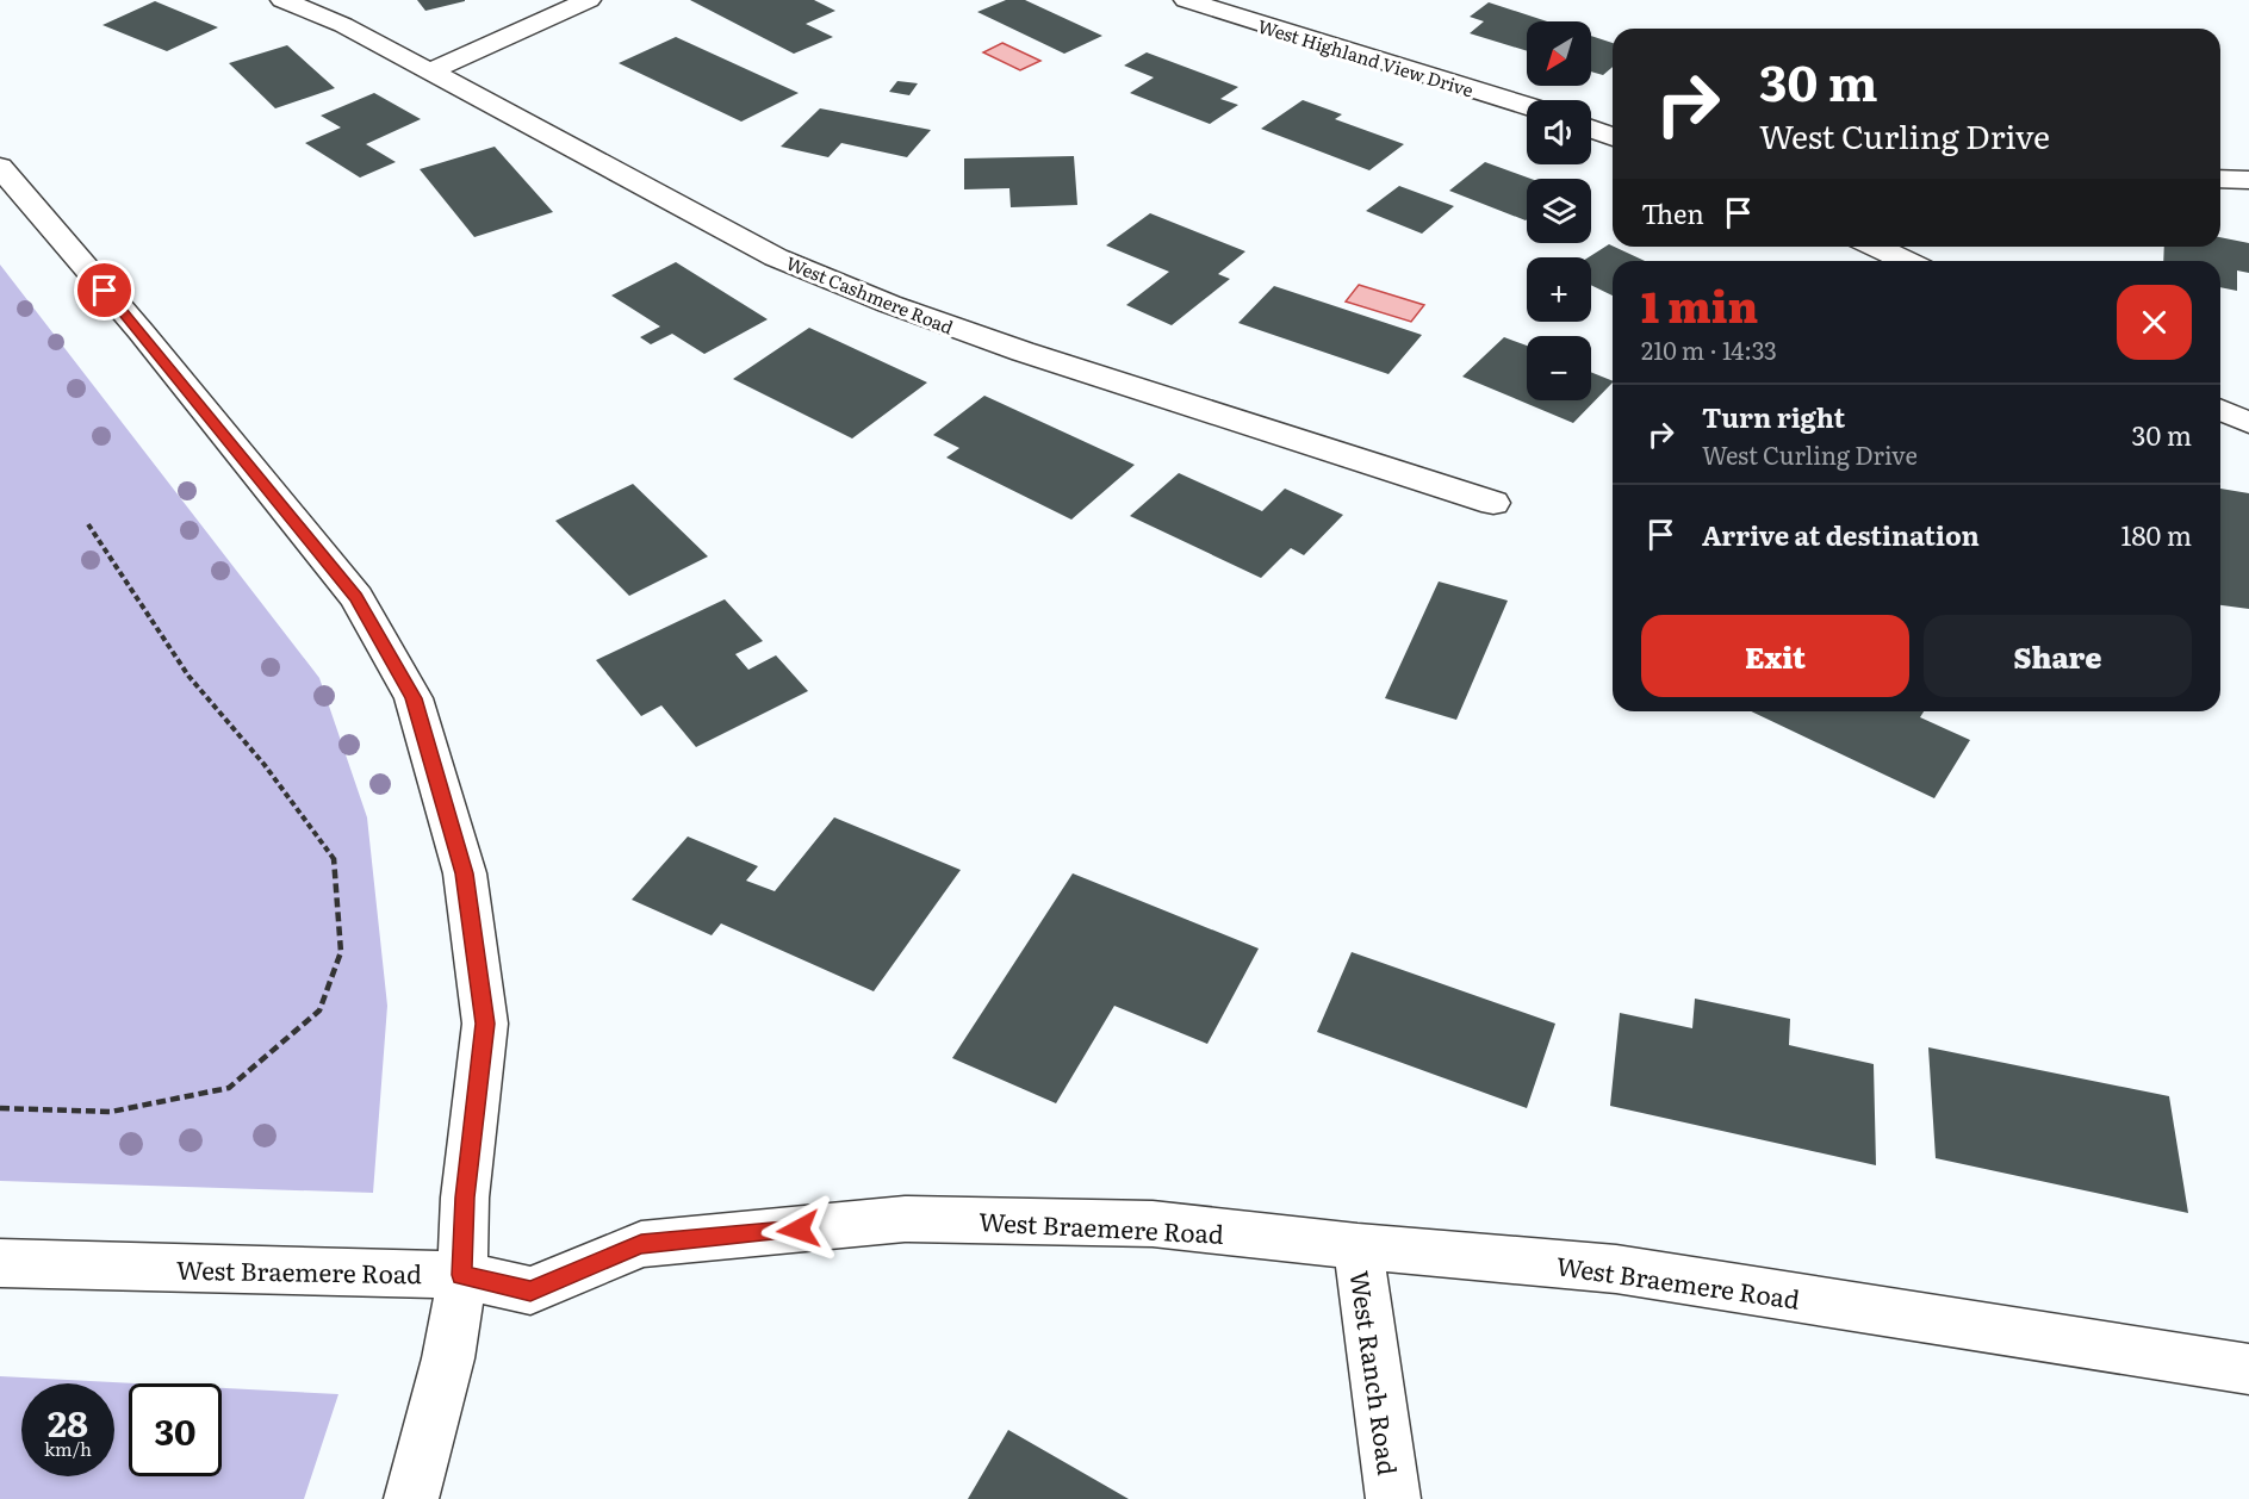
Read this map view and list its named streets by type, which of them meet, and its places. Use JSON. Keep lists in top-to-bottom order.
{
  "streets": {
    "street": [
      "West Highland View Drive",
      "West Cashmere Road",
      "West Braemere Road",
      "West Ranch Road"
    ]
  },
  "crossings": [
    ["West Braemere Road", "West Ranch Road"]
  ],
  "north": "bottom left",
  "page": {
    "map_buttons": ["+", "−"],
    "turn": ["30 m", "West Curling Drive"],
    "then": "Then",
    "heading": ["1 min", "210 m · 14:33"],
    "list": [
      {
        "name": "Turn right",
        "note": "West Curling Drive",
        "value": "30 m"
      },
      {
        "name": "Arrive at destination",
        "value": "180 m"
      }
    ],
    "buttons": ["Exit", "Share"],
    "speed": "28 km/h",
    "limit": "30"
  }
}
